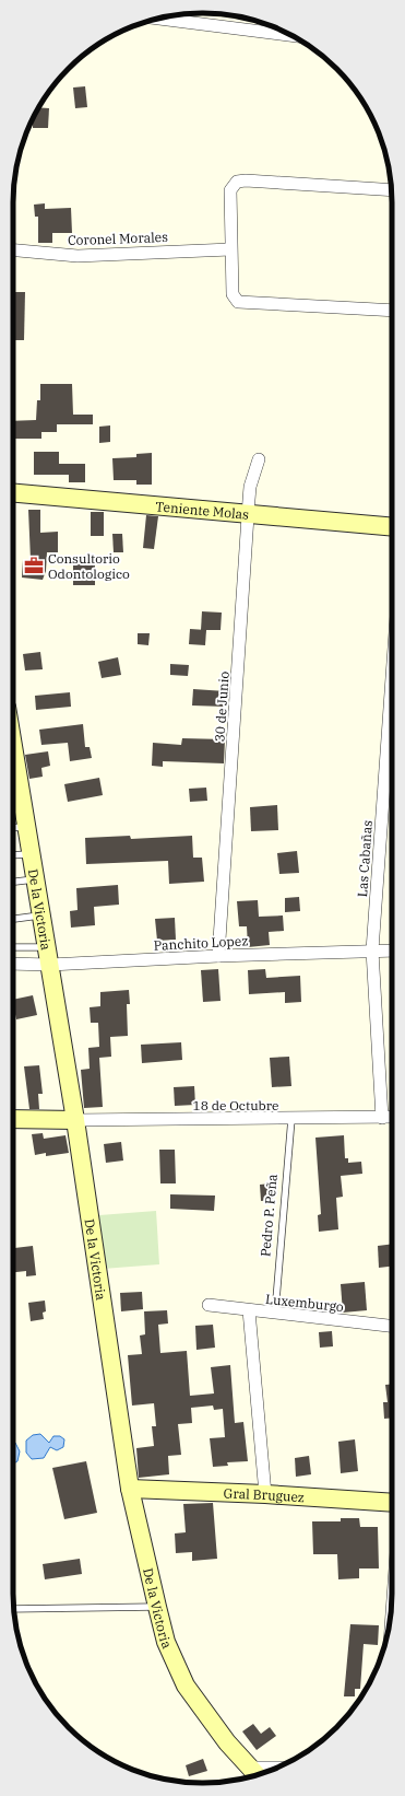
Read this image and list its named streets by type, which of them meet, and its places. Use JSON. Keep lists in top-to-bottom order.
{
  "streets": {
    "main road": ["Teniente Molas", "De la Victoria", "Gral Bruguez"],
    "street": [
      "Coronel Morales",
      "30 de Junio",
      "Las Cabañas",
      "Panchito Lopez",
      "18 de Octubre",
      "Luxemburgo"
    ],
    "lane": ["Pedro P. Peña"]
  },
  "crossings": [
    ["Teniente Molas", "30 de Junio"],
    ["30 de Junio", "Panchito Lopez"],
    ["Las Cabañas", "Panchito Lopez"],
    ["Las Cabañas", "18 de Octubre"],
    ["De la Victoria", "Panchito Lopez"],
    ["De la Victoria", "18 de Octubre"],
    ["De la Victoria", "Gral Bruguez"],
    ["18 de Octubre", "Pedro P. Peña"],
    ["Pedro P. Peña", "Luxemburgo"]
  ],
  "places": {
    "office": ["Consultorio Odontologico"]
  }
}
